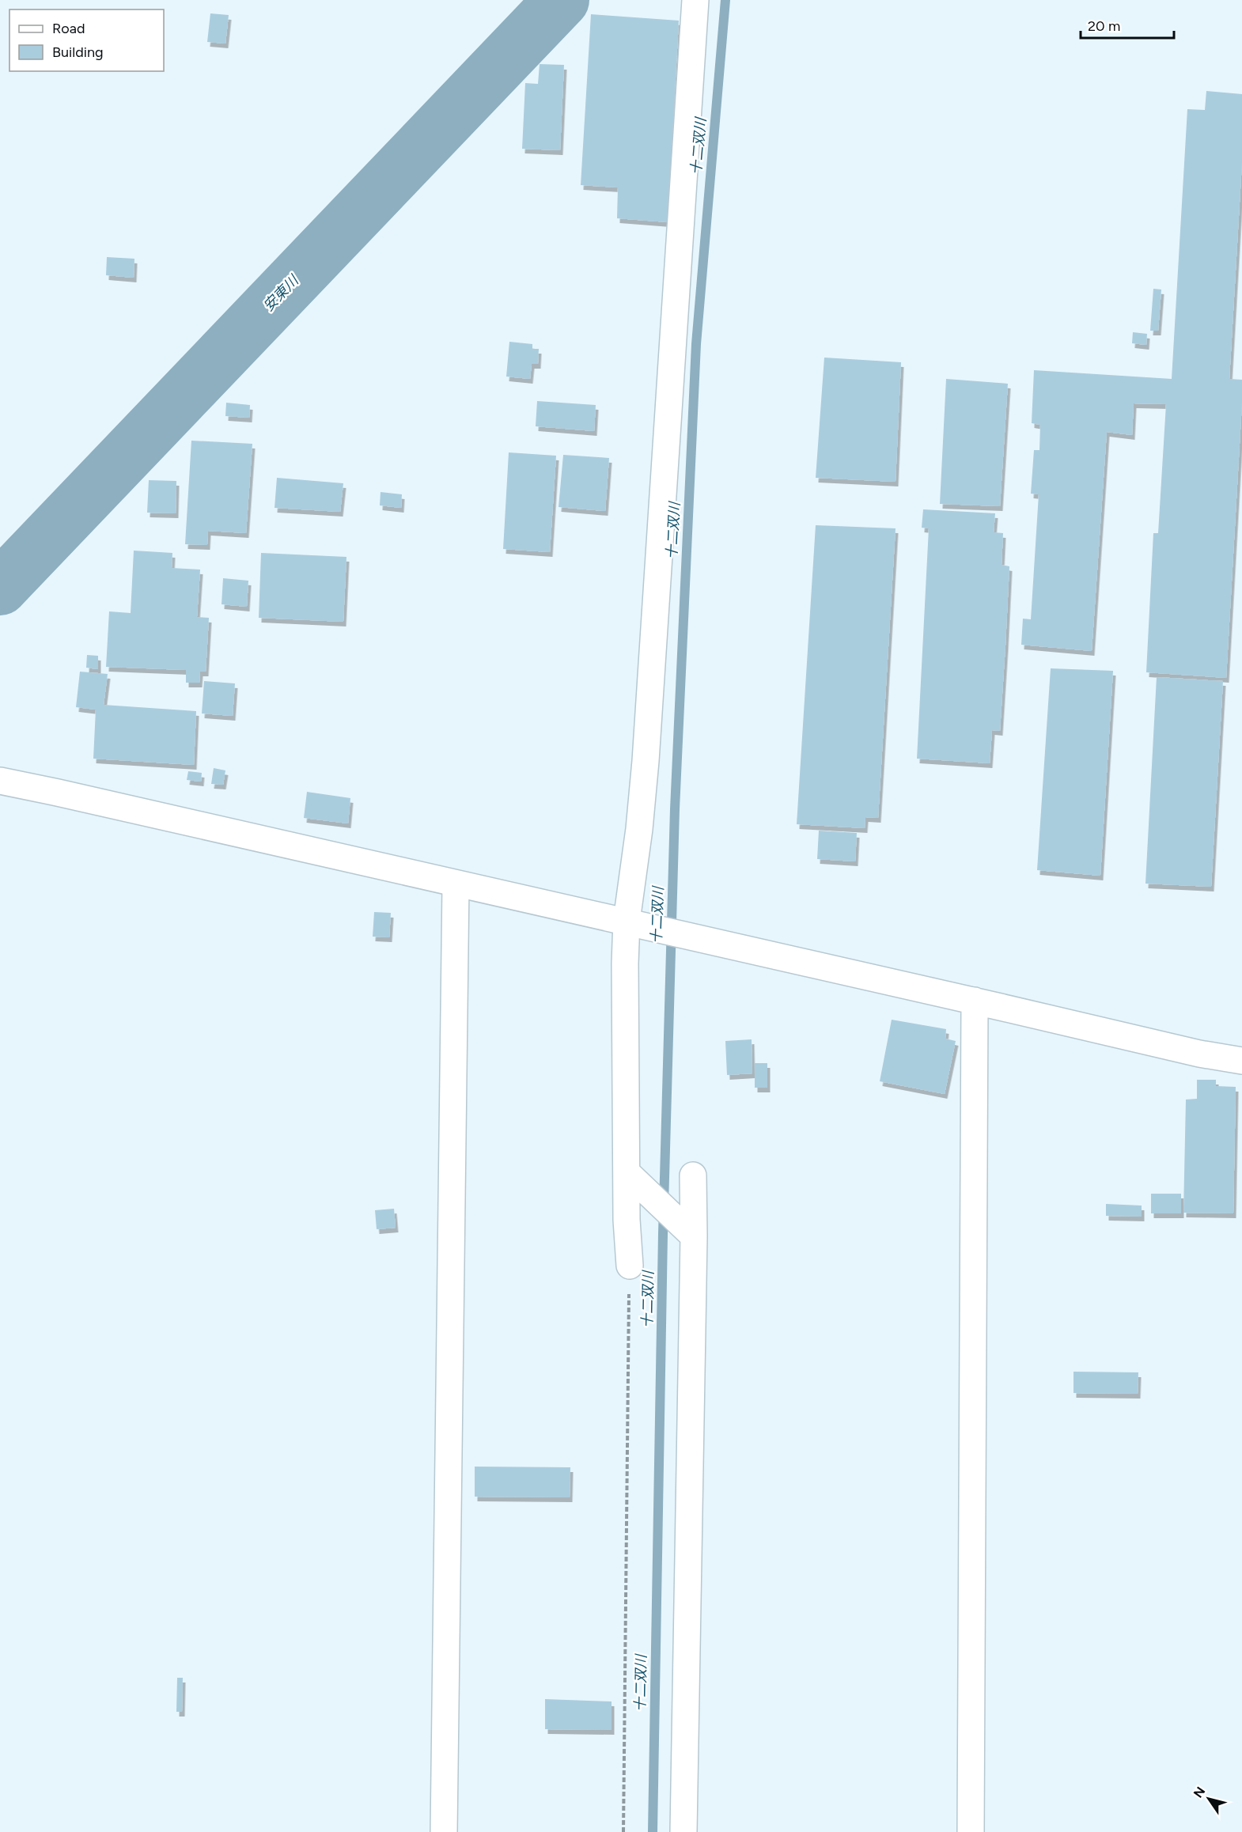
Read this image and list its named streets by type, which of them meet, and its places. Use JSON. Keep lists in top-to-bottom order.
{
  "water": ["十二双川", "安東川"],
  "legend": ["Road", "Building"],
  "scale_bar": "20 m",
  "north": "top left"
}
